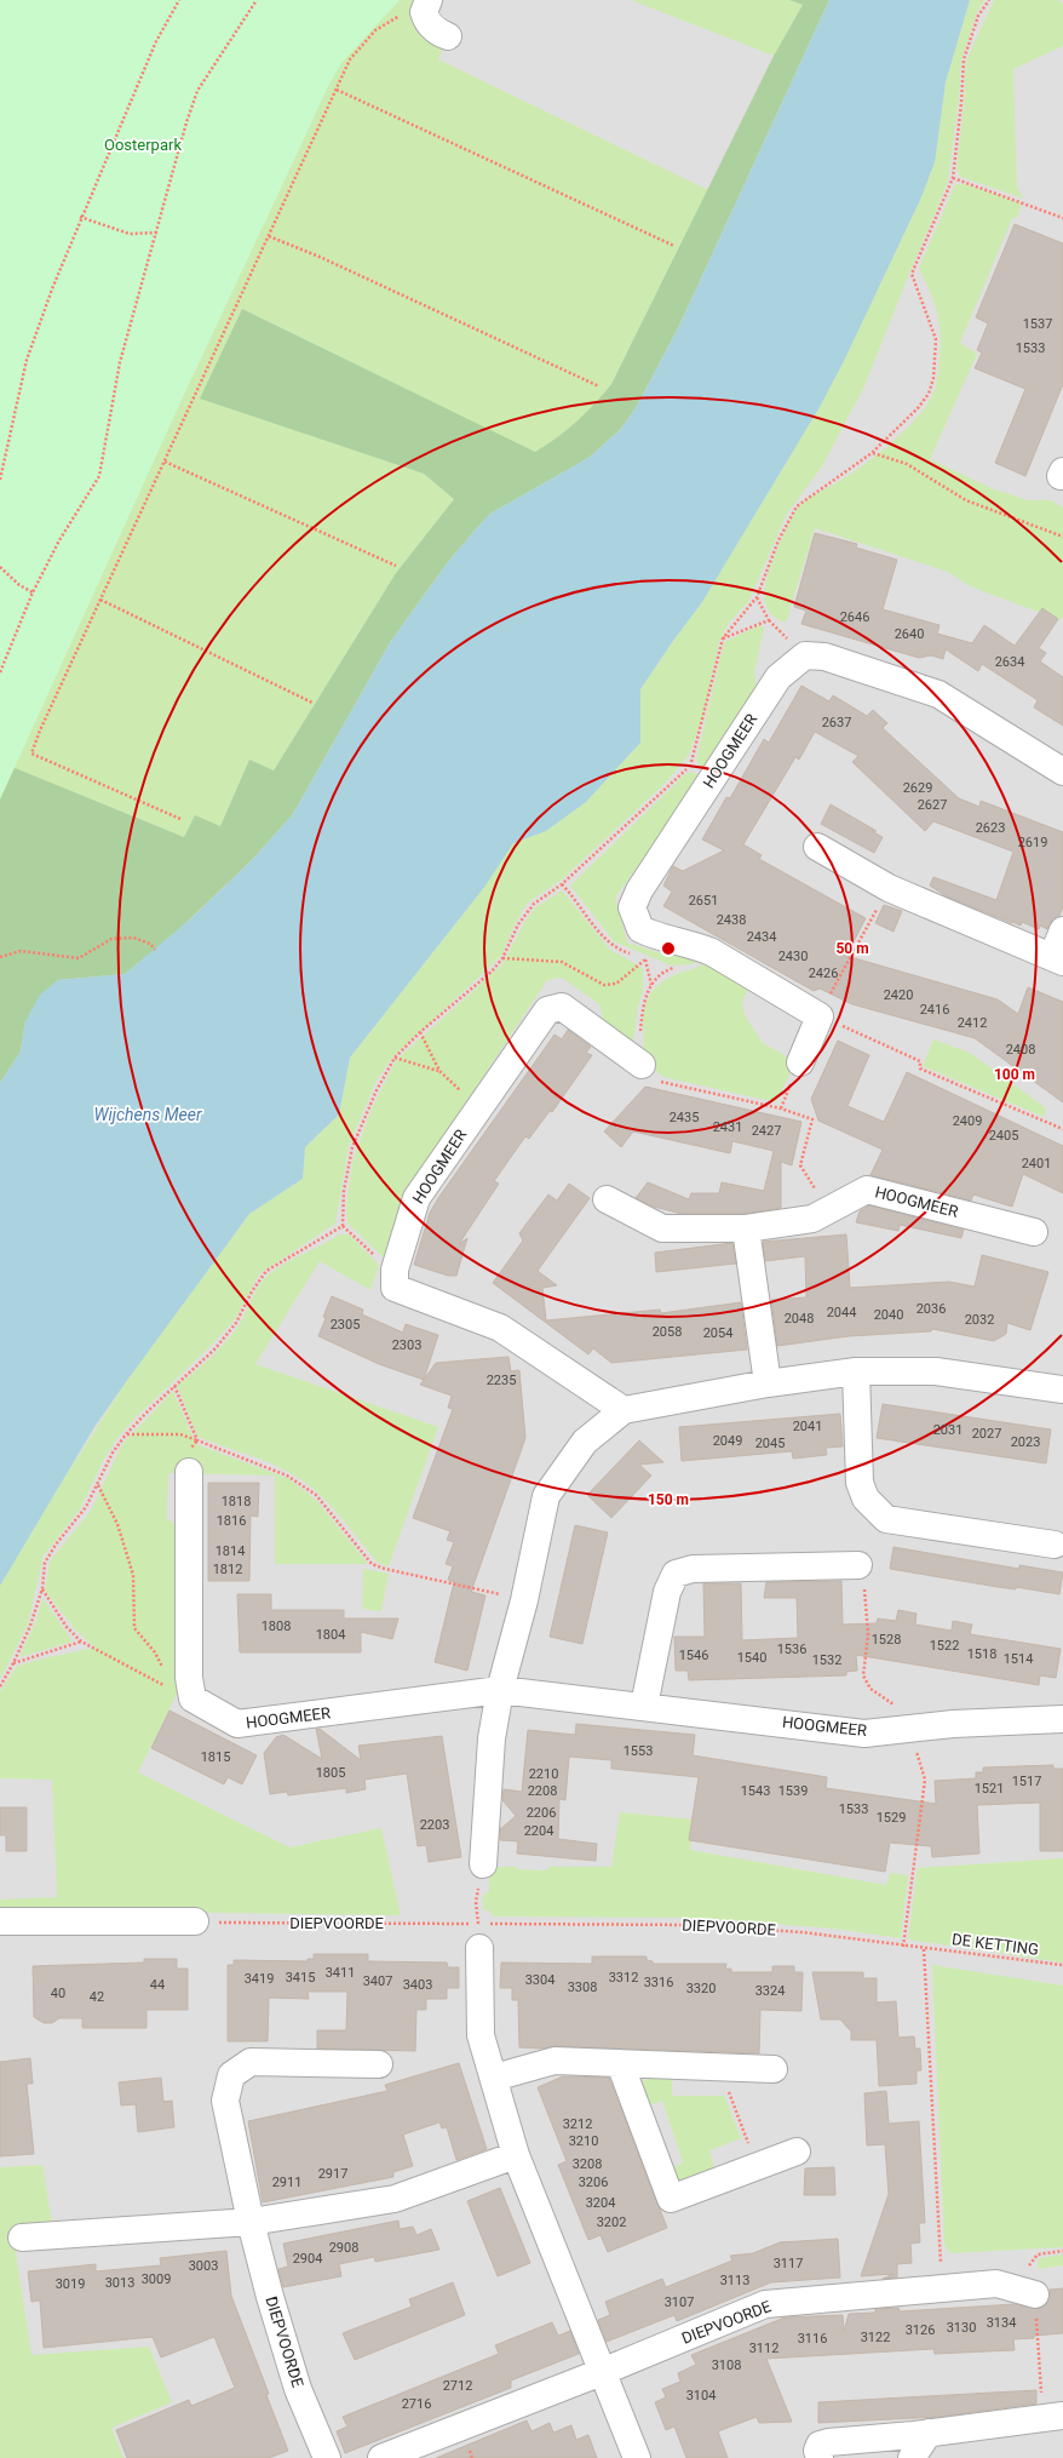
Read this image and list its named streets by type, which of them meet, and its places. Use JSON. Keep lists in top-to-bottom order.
{
  "streets": {
    "street": ["HOOGMEER", "DIEPVOORDE"],
    "path": ["DE KETTING"]
  },
  "crossings": [
    ["DIEPVOORDE", "DE KETTING"]
  ],
  "water": ["Wijchens Meer"],
  "parks": ["Oosterpark"],
  "house_numbers": [
    "1537",
    "1533",
    "2646",
    "2640",
    "2634",
    "2637",
    "2629",
    "2627",
    "2623",
    "2619",
    "2651",
    "2438",
    "2434",
    "2430",
    "2426",
    "2420",
    "2416",
    "2412",
    "2408",
    "2435",
    "2409",
    "2431",
    "2427",
    "2405",
    "2401",
    "2036",
    "2044",
    "2040",
    "2048",
    "2032",
    "2305",
    "2058",
    "2054",
    "2303",
    "2235",
    "2041",
    "2031",
    "2027",
    "2049",
    "2023",
    "2045",
    "1818",
    "1816",
    "1814",
    "1812",
    "1808",
    "1804",
    "1528",
    "1522",
    "1536",
    "1518",
    "1546",
    "1540",
    "1514",
    "1532",
    "1553",
    "1815",
    "1805",
    "2210",
    "1517",
    "1521",
    "2208",
    "1543",
    "1539",
    "1533",
    "2206",
    "1529",
    "2203",
    "2204",
    "3411",
    "3415",
    "3312",
    "3419",
    "3304",
    "3407",
    "3316",
    "44",
    "3403",
    "3308",
    "3320",
    "3324",
    "40",
    "42",
    "3212",
    "3210",
    "3208",
    "2917",
    "2911",
    "3206",
    "3204",
    "3202",
    "2908",
    "2904",
    "3117",
    "3003",
    "3009",
    "3113",
    "3013",
    "3019",
    "3107",
    "3134",
    "3130",
    "3126",
    "3122",
    "3116",
    "3112",
    "3108",
    "2712",
    "3104",
    "2716"
  ],
  "rings": ["50 m", "100 m", "150 m"]
}
